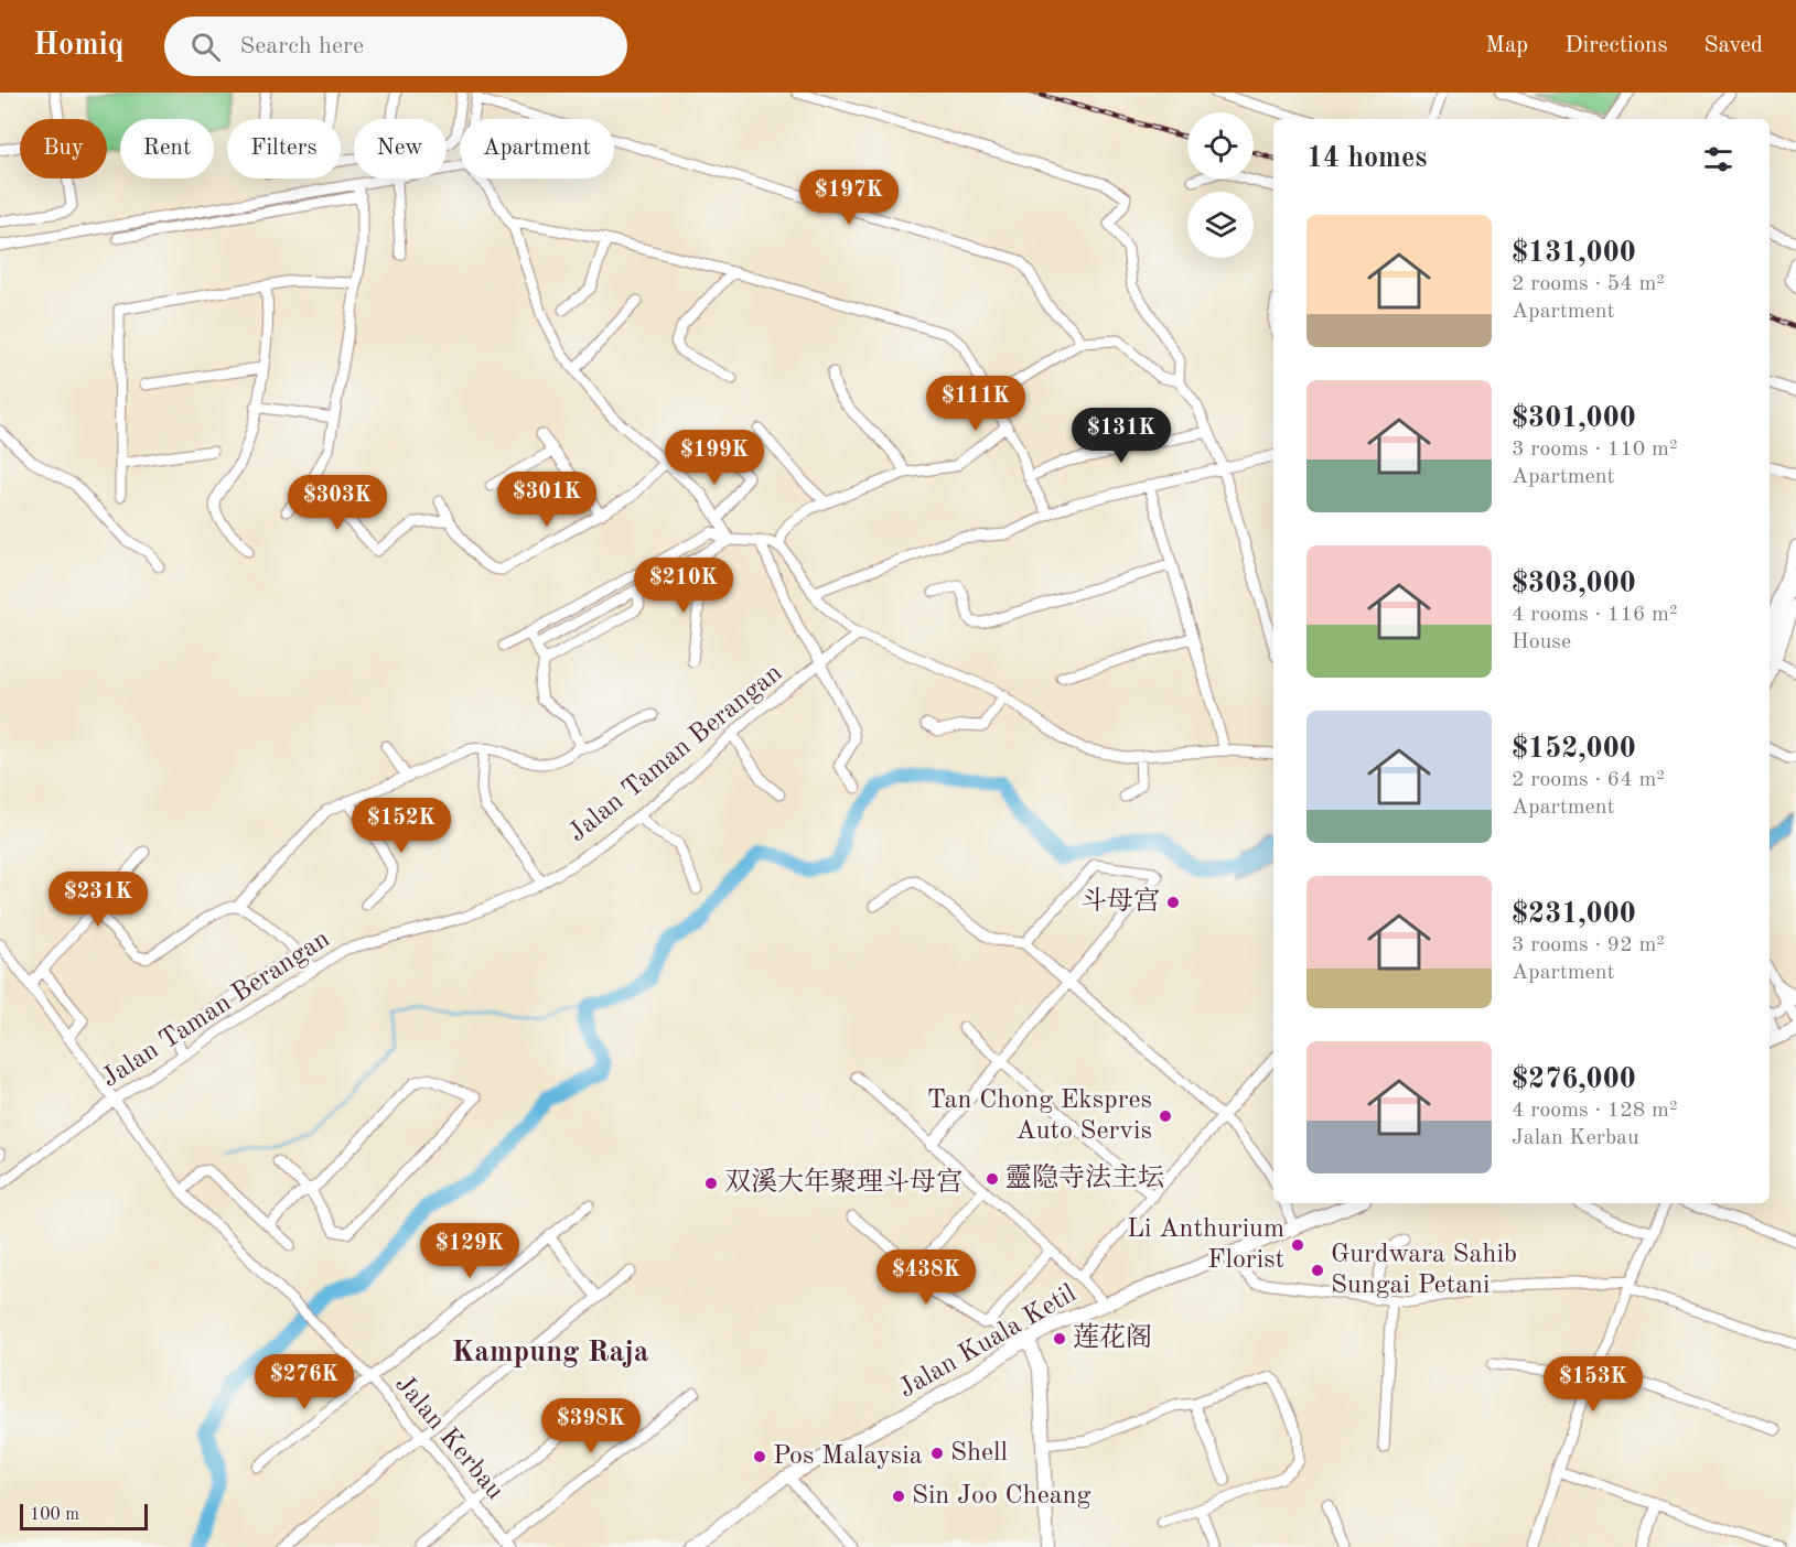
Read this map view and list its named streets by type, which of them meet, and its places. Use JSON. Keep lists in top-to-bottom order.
{
  "streets": {
    "main road": ["Jalan Kuala Ketil"],
    "street": ["Jalan Taman Berangan", "Jalan Kerbau"]
  },
  "crossings": [
    ["Jalan Taman Berangan", "Jalan Kerbau"]
  ],
  "districts": ["Kampung Raja"],
  "places": [
    "斗母宫",
    "Tan Chong Ekspres Auto Servis",
    "靈隐寺法主坛",
    "双溪大年聚理斗母宫",
    "Li Anthurium Florist",
    "Gurdwara Sahib Sungai Petani",
    "莲花阁",
    "Shell",
    "Pos Malaysia",
    "Sin Joo Cheang"
  ],
  "scale_bar": "100 m",
  "page": {
    "header": "Homiq",
    "search": "Search here",
    "nav": ["Map", "Directions", "Saved"],
    "chip": [
      "Buy",
      "Rent",
      "Filters",
      "New",
      "Apartment"
    ],
    "heading": "14 homes",
    "price": [
      "$197K",
      "$111K",
      "$131K",
      "$199K",
      "$301K",
      "$303K",
      "$210K",
      "$152K",
      "$231K",
      "$129K",
      "$438K",
      "$276K",
      "$153K",
      "$398K"
    ],
    "list": [
      {
        "name": "$131,000",
        "note": "2 rooms · 54 m² · Apartment"
      },
      {
        "name": "$301,000",
        "note": "3 rooms · 110 m² · Apartment"
      },
      {
        "name": "$303,000",
        "note": "4 rooms · 116 m² · House"
      },
      {
        "name": "$152,000",
        "note": "2 rooms · 64 m² · Apartment"
      },
      {
        "name": "$231,000",
        "note": "3 rooms · 92 m² · Apartment"
      },
      {
        "name": "$276,000",
        "note": "4 rooms · 128 m² · Jalan Kerbau"
      }
    ],
    "scale": "100 m"
  }
}
